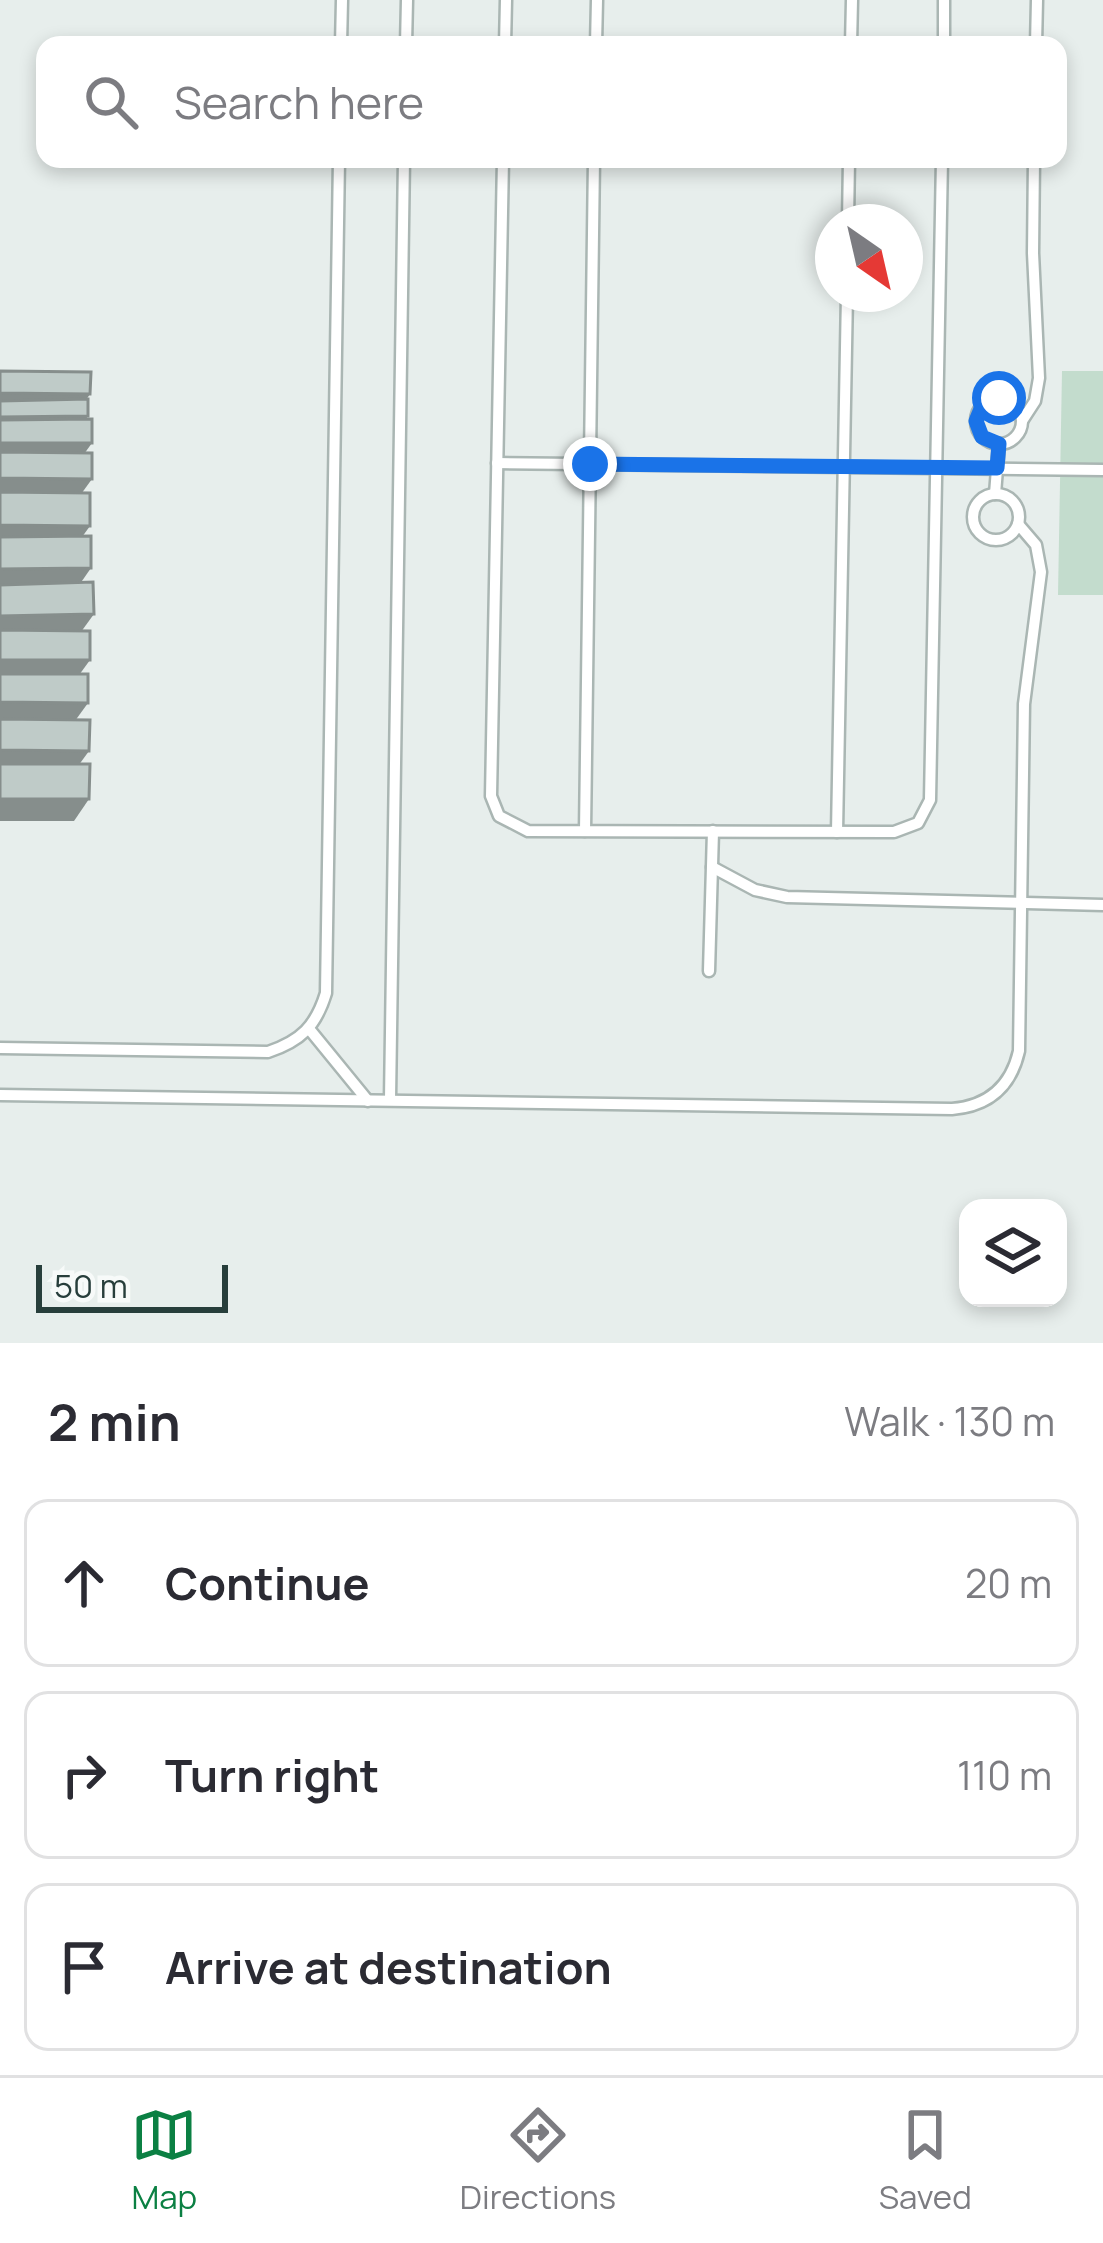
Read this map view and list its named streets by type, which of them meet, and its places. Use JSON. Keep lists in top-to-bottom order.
{
  "scale_bar": "50 m",
  "north": "bottom right",
  "page": {
    "search": "Search here",
    "scale": "50 m",
    "heading": ["2 min", "Walk · 130 m"],
    "list": [
      ["Continue", "20 m"],
      ["Turn right", "110 m"],
      "Arrive at destination"
    ],
    "nav": ["Map", "Directions", "Saved"]
  }
}
